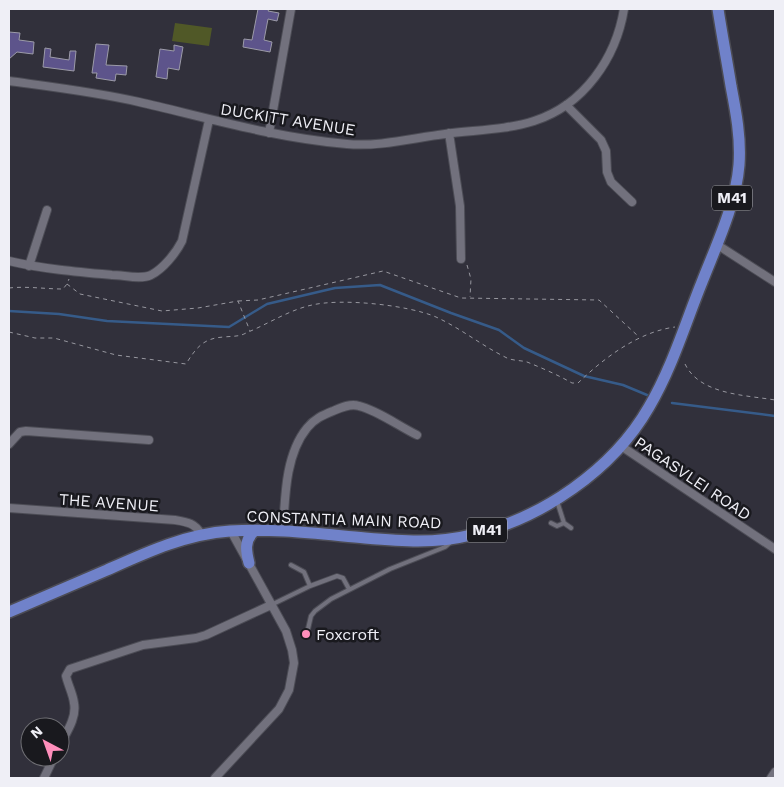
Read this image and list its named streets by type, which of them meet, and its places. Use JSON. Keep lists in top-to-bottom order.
{
  "streets": {
    "main road": ["M41", "CONSTANTIA MAIN ROAD"],
    "street": ["DUCKITT AVENUE", "PAGASVLEI ROAD", "THE AVENUE"]
  },
  "crossings": [
    ["PAGASVLEI ROAD", "CONSTANTIA MAIN ROAD"],
    ["THE AVENUE", "CONSTANTIA MAIN ROAD"]
  ],
  "places": ["Foxcroft"],
  "north": "top left"
}
